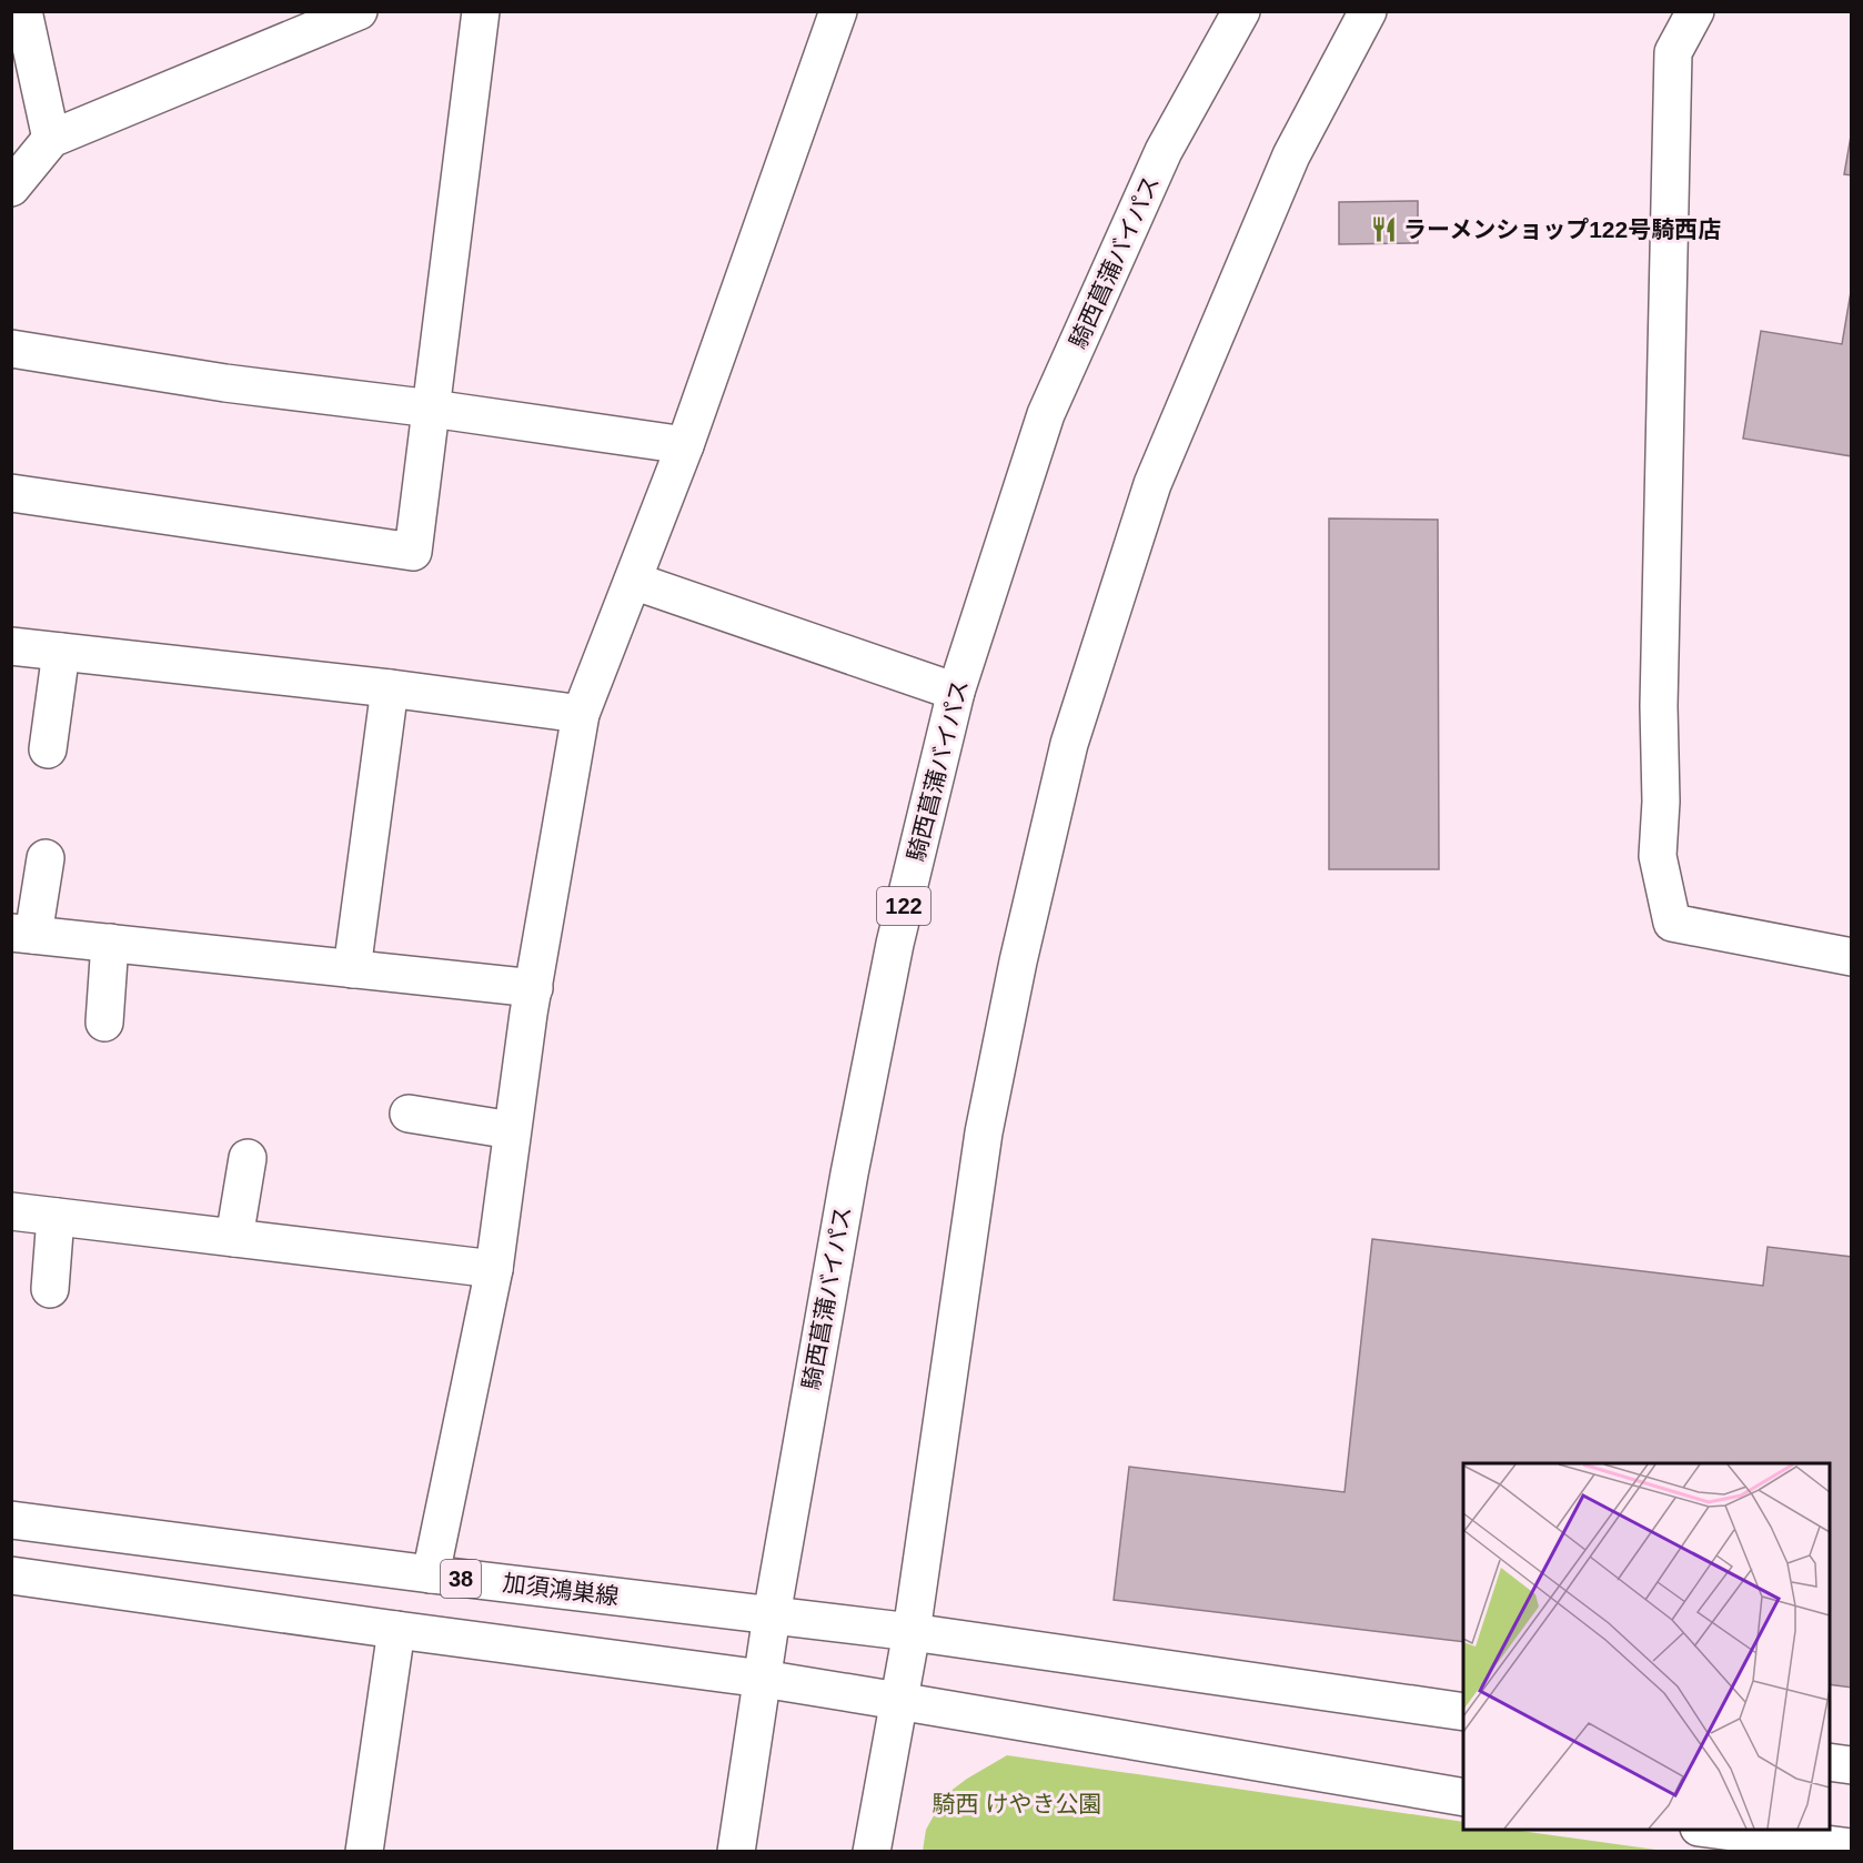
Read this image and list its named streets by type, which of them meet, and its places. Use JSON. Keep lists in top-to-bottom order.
{
  "streets": {
    "main road": [
      "騎西菖蒲バイパス",
      "122",
      "38",
      "加須鴻巣線"
    ]
  },
  "crossings": [
    ["騎西菖蒲バイパス", "加須鴻巣線"]
  ],
  "parks": ["騎西 けやき公園"],
  "places": {
    "restaurant": ["ラーメンショップ122号騎西店"]
  }
}
